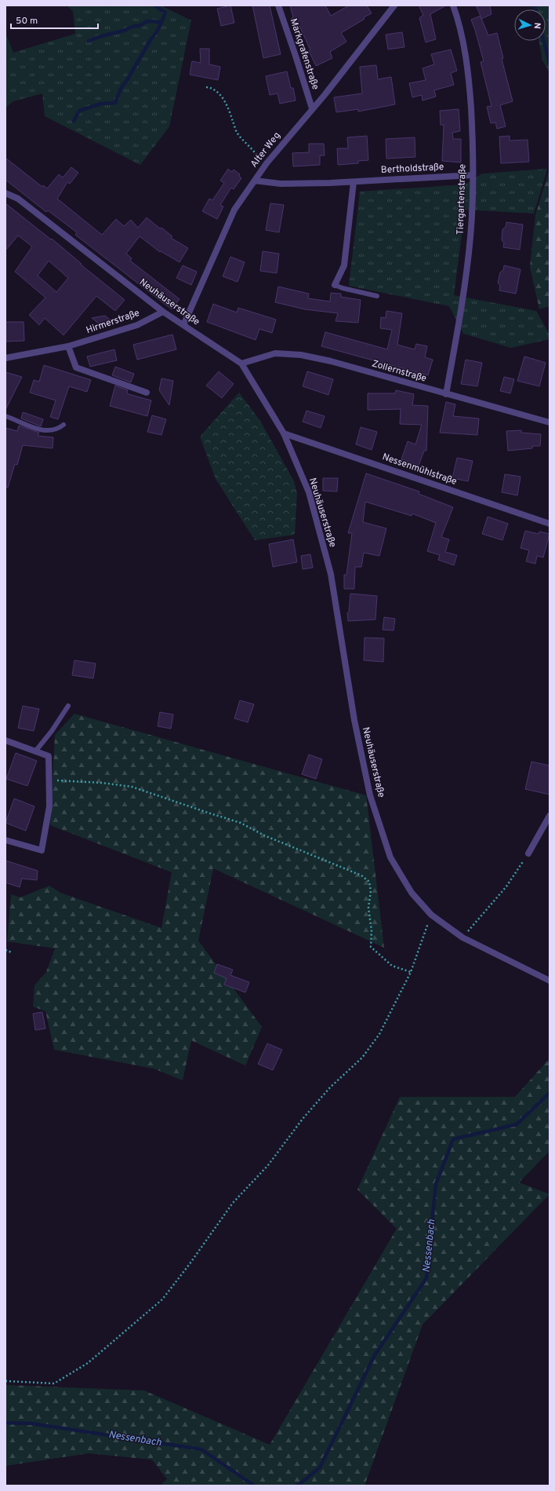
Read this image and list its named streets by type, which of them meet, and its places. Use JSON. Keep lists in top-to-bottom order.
{
  "streets": {
    "street": [
      "Markgrafenstraße",
      "Alter Weg",
      "Bertholdstraße",
      "Tiergartenstraße",
      "Neuhäuserstraße",
      "Hirmerstraße",
      "Zollernstraße",
      "Nessenmühlstraße"
    ]
  },
  "crossings": [
    ["Markgrafenstraße", "Alter Weg"],
    ["Alter Weg", "Bertholdstraße"],
    ["Alter Weg", "Neuhäuserstraße"],
    ["Bertholdstraße", "Tiergartenstraße"],
    ["Tiergartenstraße", "Zollernstraße"],
    ["Neuhäuserstraße", "Hirmerstraße"],
    ["Neuhäuserstraße", "Zollernstraße"],
    ["Neuhäuserstraße", "Nessenmühlstraße"]
  ],
  "water": ["Nessenbach"],
  "scale_bar": "50 m",
  "north": "right"
}
